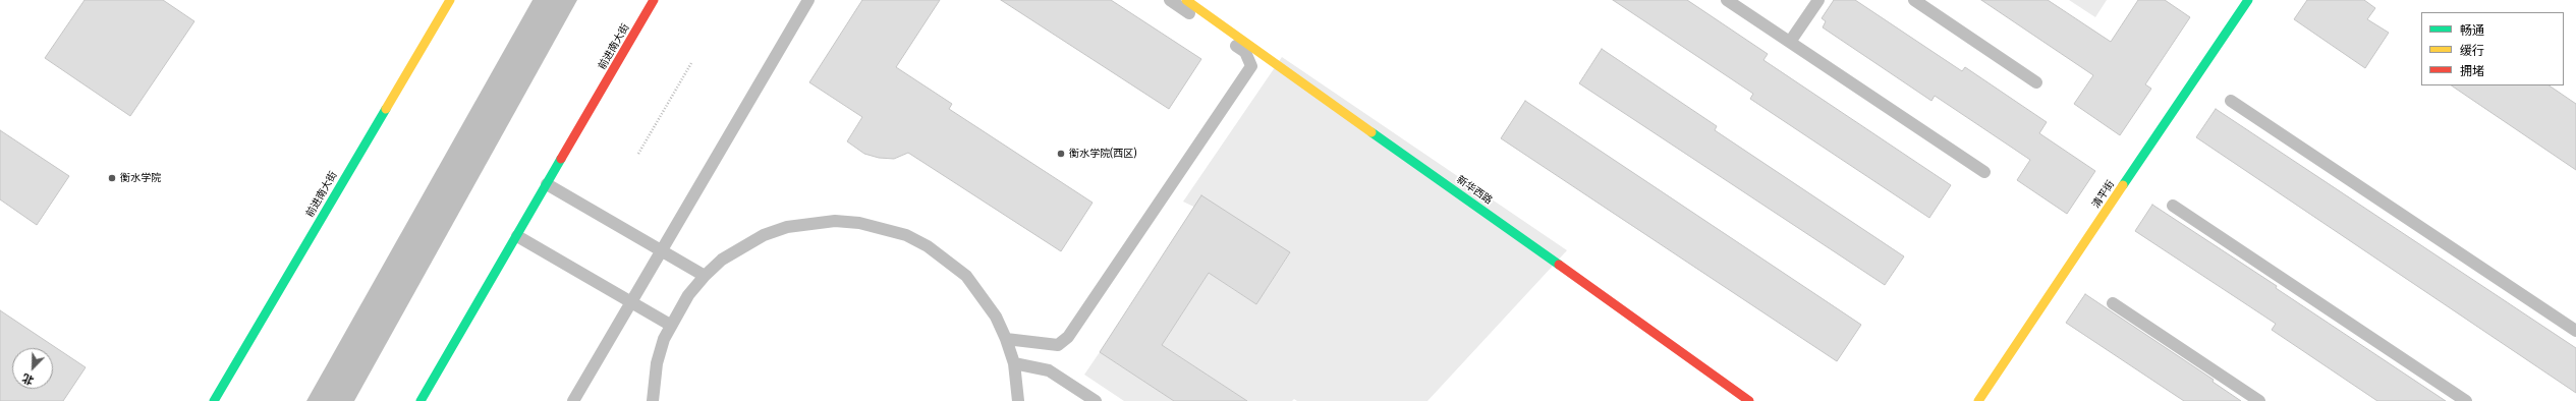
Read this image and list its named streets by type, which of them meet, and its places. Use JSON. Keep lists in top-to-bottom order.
{
  "streets": {
    "street": ["前进南大街", "新华西路", "清平街"]
  },
  "places": ["衡水学院(西区)", "衡水学院"],
  "legend": ["畅通", "缓行", "拥堵"],
  "north": "bottom left"
}
